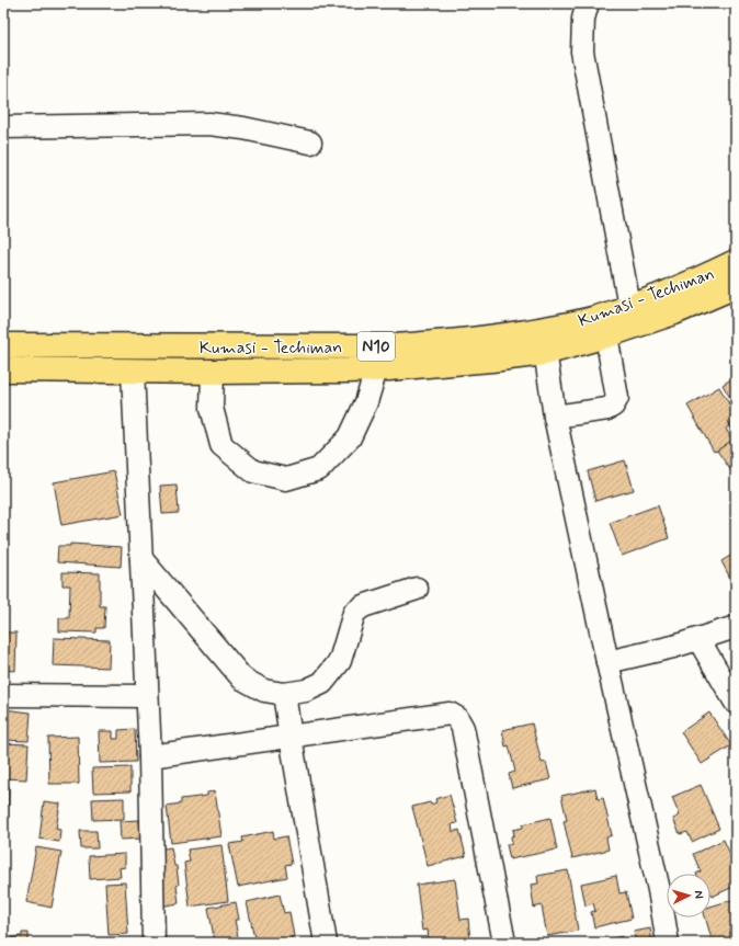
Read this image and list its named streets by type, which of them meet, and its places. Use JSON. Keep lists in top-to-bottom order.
{
  "streets": {
    "highway": ["Kumasi - Techiman", "N10"]
  },
  "north": "right"
}
